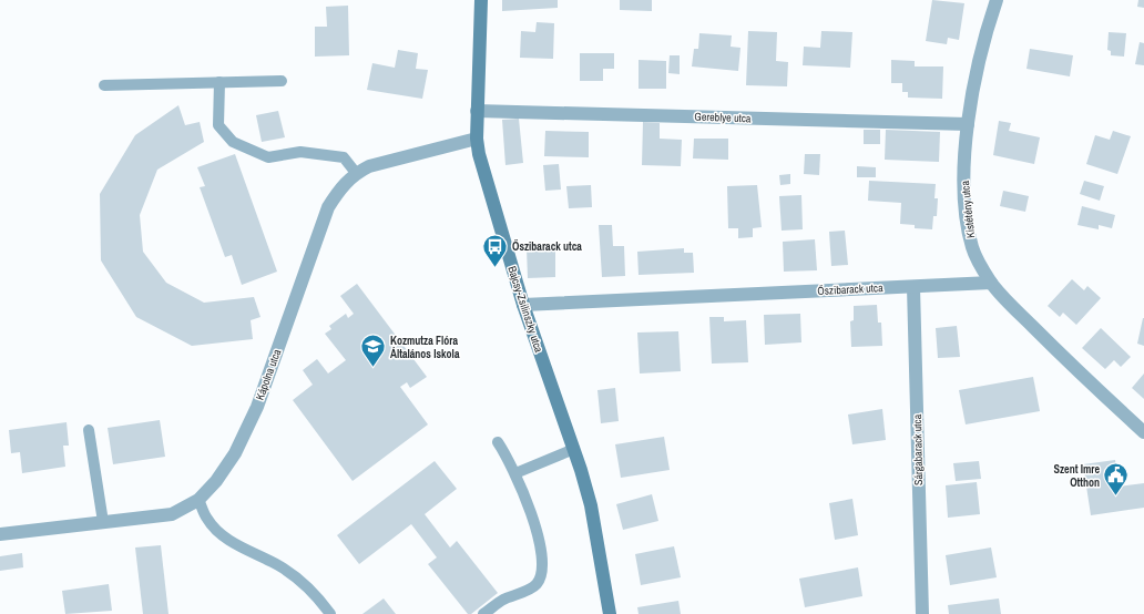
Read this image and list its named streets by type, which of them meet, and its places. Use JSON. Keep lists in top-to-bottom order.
{
  "streets": {
    "street": [
      "Gereblye utca",
      "Kistétény utca",
      "Őszibarack utca",
      "Bajcsy-Zsilinszky utca",
      "Kápolna utca",
      "Sárgabarack utca"
    ]
  },
  "crossings": [
    ["Gereblye utca", "Kistétény utca"],
    ["Gereblye utca", "Bajcsy-Zsilinszky utca"],
    ["Kistétény utca", "Őszibarack utca"],
    ["Őszibarack utca", "Bajcsy-Zsilinszky utca"],
    ["Őszibarack utca", "Sárgabarack utca"],
    ["Bajcsy-Zsilinszky utca", "Kápolna utca"]
  ],
  "places": {
    "bus stop": ["Őszibarack utca"],
    "school or university": ["Kozmutza Flóra Általános Iskola"],
    "public building": ["Szent Imre Otthon"]
  }
}
